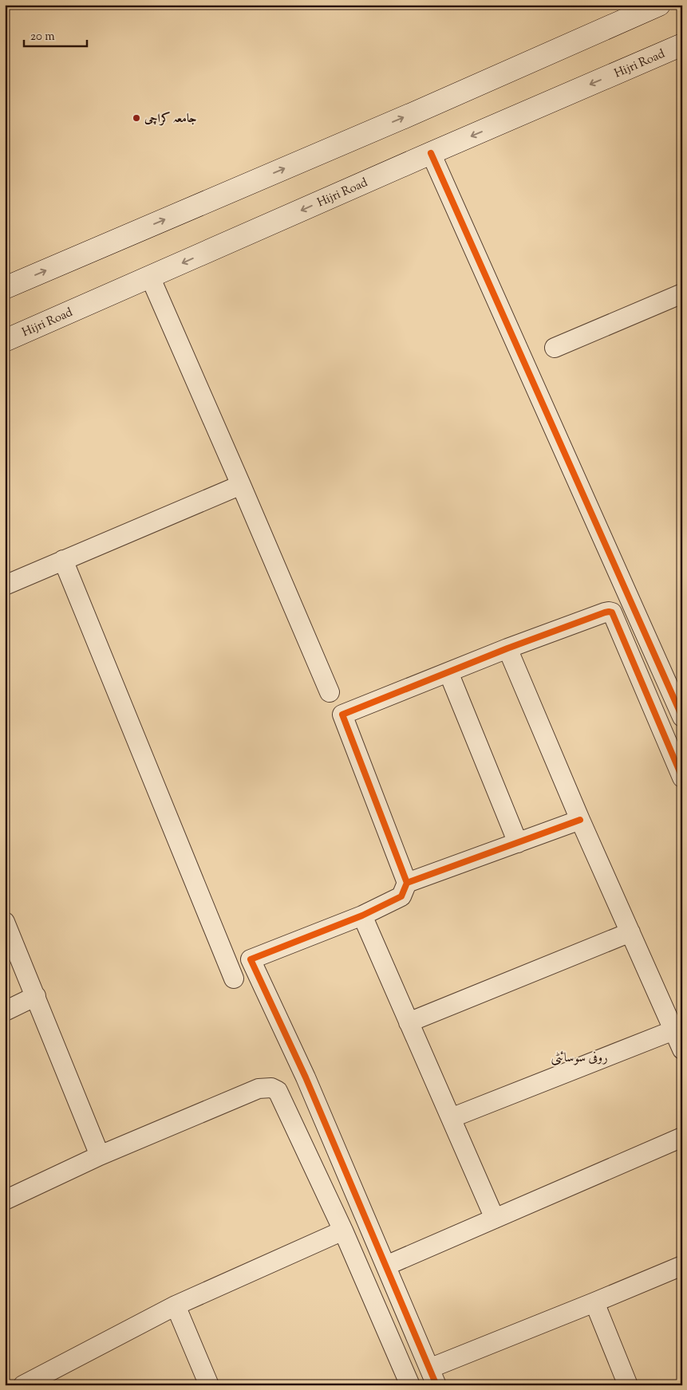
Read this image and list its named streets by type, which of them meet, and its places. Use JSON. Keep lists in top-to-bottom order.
{
  "streets": {
    "main road": ["Hijri Road"]
  },
  "districts": ["روفی سوسائٹی"],
  "places": ["جامعہ کراچی"],
  "scale_bar": "20 m"
}
